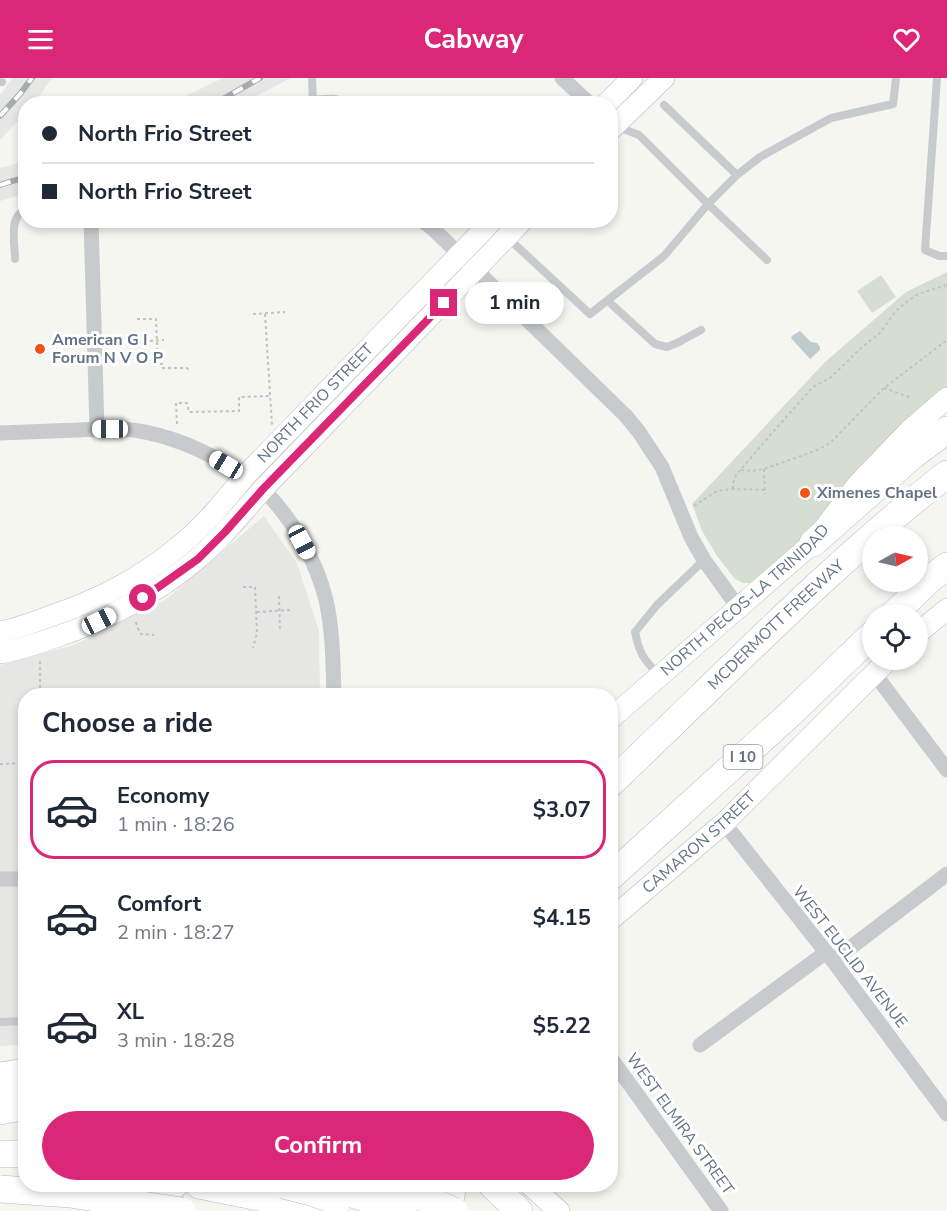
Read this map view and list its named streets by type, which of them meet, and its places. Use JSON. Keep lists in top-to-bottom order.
{
  "streets": {
    "highway": ["MCDERMOTT FREEWAY", "I 10"],
    "main road": ["NORTH FRIO STREET", "NORTH PECOS-LA TRINIDAD", "CAMARON STREET"],
    "street": ["WEST EUCLID AVENUE", "WEST ELMIRA STREET"]
  },
  "crossings": [
    ["CAMARON STREET", "WEST EUCLID AVENUE"]
  ],
  "places": ["American G I Forum N V O P", "Ximenes Chapel"],
  "north": "right",
  "page": {
    "header": "Cabway",
    "banner": ["North Frio Street", "North Frio Street"],
    "bubble": "1 min",
    "heading": "Choose a ride",
    "list": [
      {
        "name": "Economy",
        "note": "1 min · 18:26",
        "value": "$3.07"
      },
      {
        "name": "Comfort",
        "note": "2 min · 18:27",
        "value": "$4.15"
      },
      {
        "name": "XL",
        "note": "3 min · 18:28",
        "value": "$5.22"
      }
    ],
    "buttons": "Confirm"
  }
}
